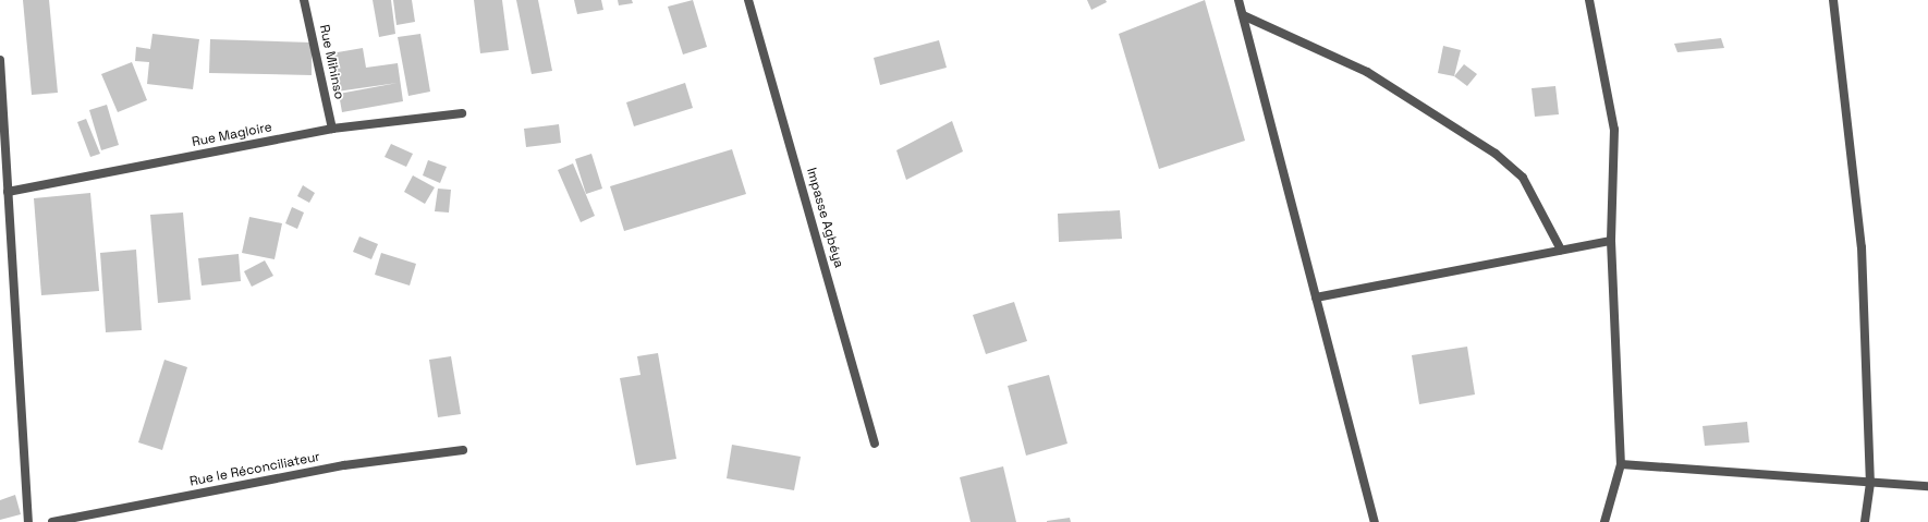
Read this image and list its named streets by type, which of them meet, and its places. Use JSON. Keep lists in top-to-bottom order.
{
  "streets": {
    "street": [
      "Rue Mihinso",
      "Rue Magloire",
      "Impasse Agbéya",
      "Rue le Réconciliateur"
    ]
  },
  "crossings": [
    ["Rue Mihinso", "Rue Magloire"]
  ]
}
